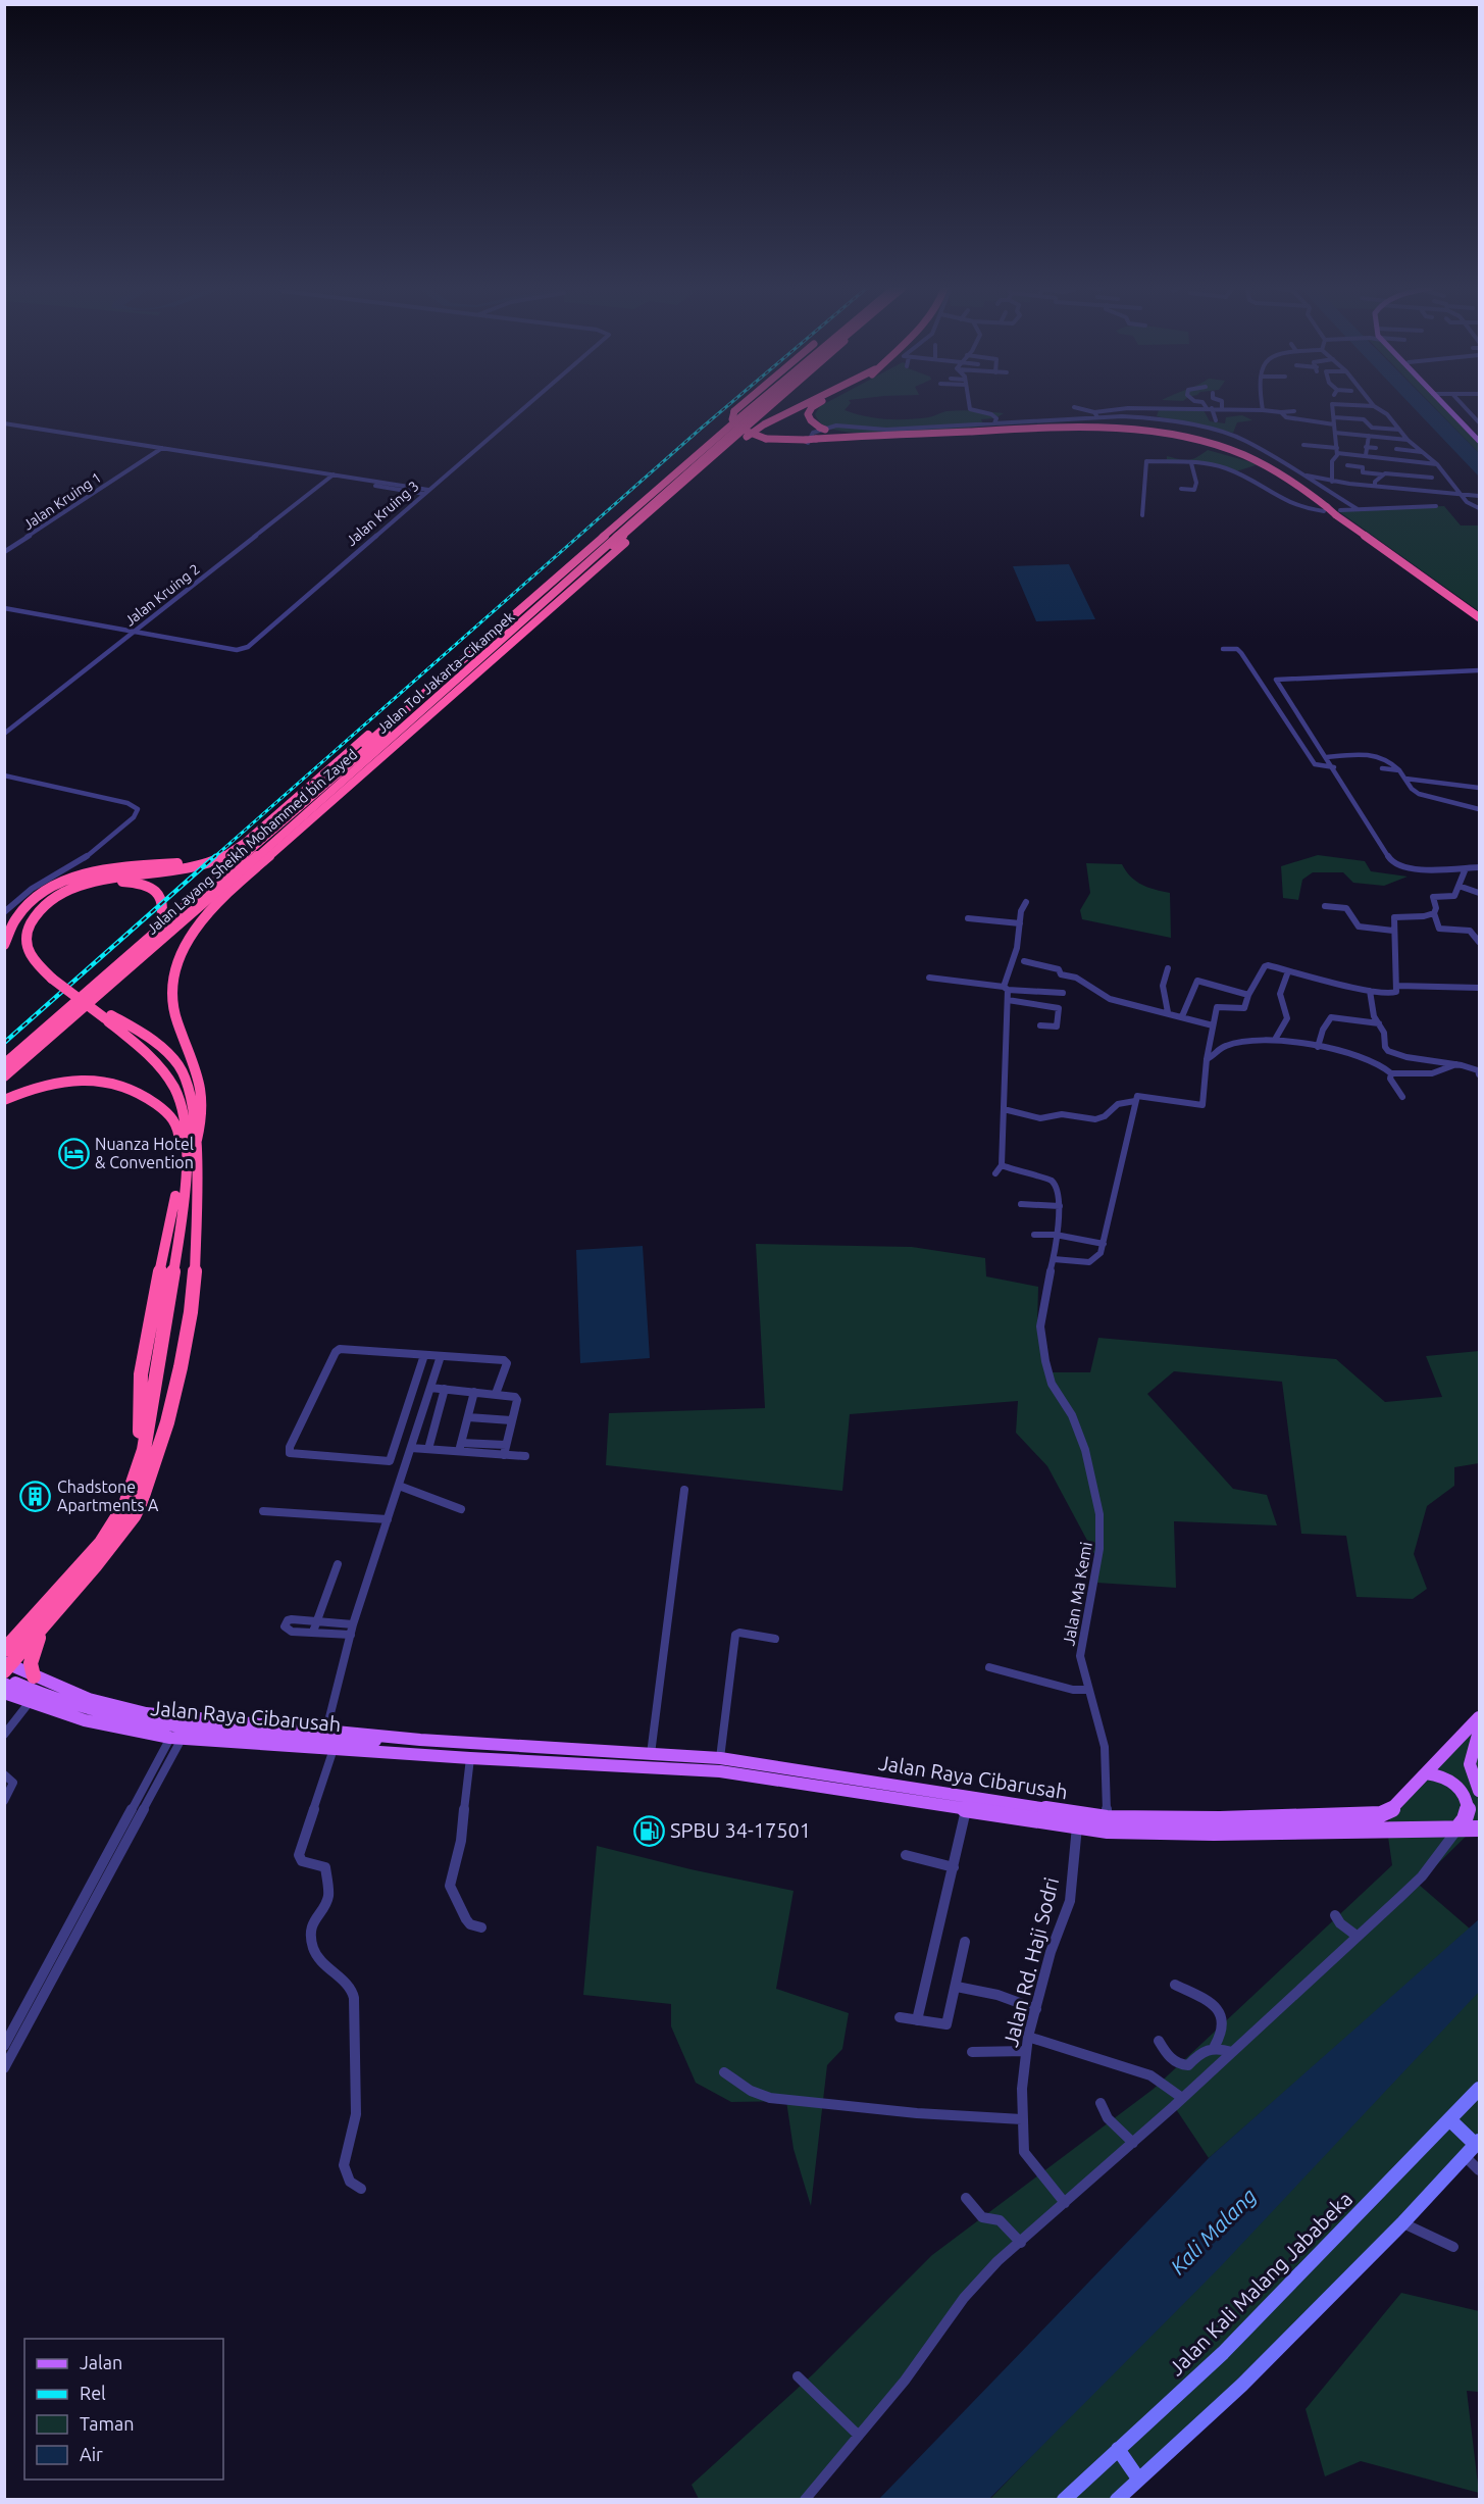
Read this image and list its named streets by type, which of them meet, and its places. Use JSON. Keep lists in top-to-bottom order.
{
  "streets": {
    "highway": ["Jalan Tol Jakarta–Cikampek", "Jalan Layang Sheikh Mohammed bin Zayed"],
    "main road": ["Jalan Raya Cibarusah", "Jalan Kali Malang Jababeka"],
    "street": [
      "Jalan Kruing 1",
      "Jalan Kruing 3",
      "Jalan Kruing 2",
      "Jalan Ma Kemi",
      "Jalan Rd. Haji Sodri"
    ]
  },
  "crossings": [
    ["Jalan Kruing 3", "Jalan Kruing 2"],
    ["Jalan Ma Kemi", "Jalan Raya Cibarusah"],
    ["Jalan Raya Cibarusah", "Jalan Rd. Haji Sodri"]
  ],
  "water": ["Kali Malang"],
  "places": {
    "hotel": ["Nuanza Hotel & Convention"],
    "building": ["Chadstone Apartments A"],
    "fuel station": ["SPBU 34-17501"]
  },
  "legend": [
    "Jalan",
    "Rel",
    "Taman",
    "Air"
  ]
}
